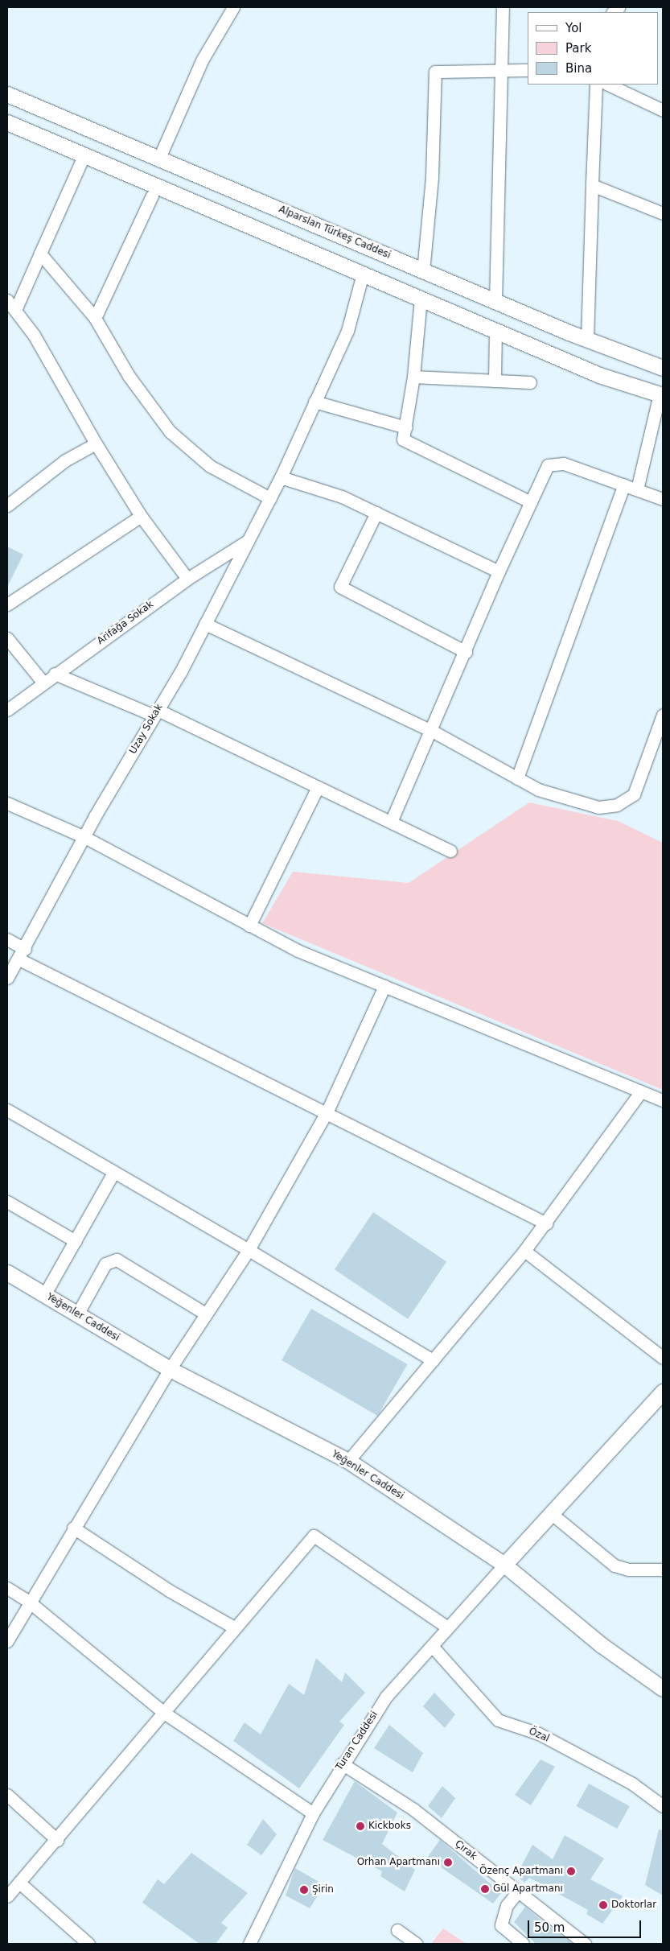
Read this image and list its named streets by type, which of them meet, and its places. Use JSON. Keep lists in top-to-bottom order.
{
  "streets": {
    "street": [
      "Alparslan Türkeş Caddesi",
      "Arifağa Sokak",
      "Uzay Sokak",
      "Yeğenler Caddesi",
      "Özal",
      "Turan Caddesi",
      "Çırak"
    ]
  },
  "crossings": [
    ["Arifağa Sokak", "Uzay Sokak"],
    ["Yeğenler Caddesi", "Turan Caddesi"],
    ["Özal", "Turan Caddesi"],
    ["Turan Caddesi", "Çırak"]
  ],
  "places": [
    "Kickboks",
    "Orhan Apartmanı",
    "Özenç Apartmanı",
    "Gül Apartmanı",
    "Şirin",
    "Doktorlar"
  ],
  "legend": ["Yol", "Park", "Bina"],
  "scale_bar": "50 m"
}
